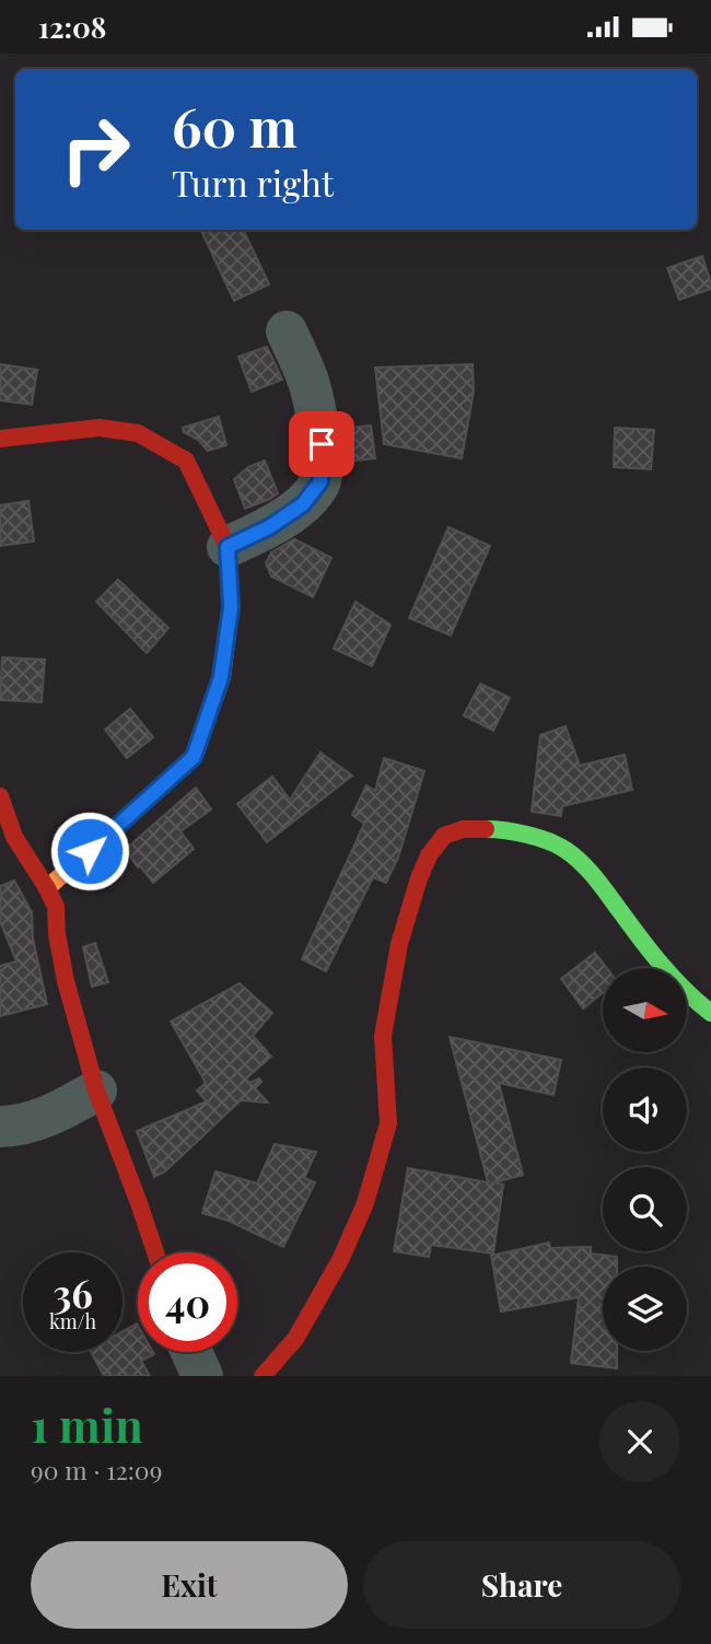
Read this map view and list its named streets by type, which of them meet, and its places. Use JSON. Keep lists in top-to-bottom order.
{
  "north": "right",
  "page": {
    "status": "12:08",
    "turn": ["60 m", "Turn right"],
    "speed": "36 km/h",
    "limit": "40",
    "heading": ["1 min", "90 m · 12:09"],
    "buttons": ["Exit", "Share"]
  }
}
